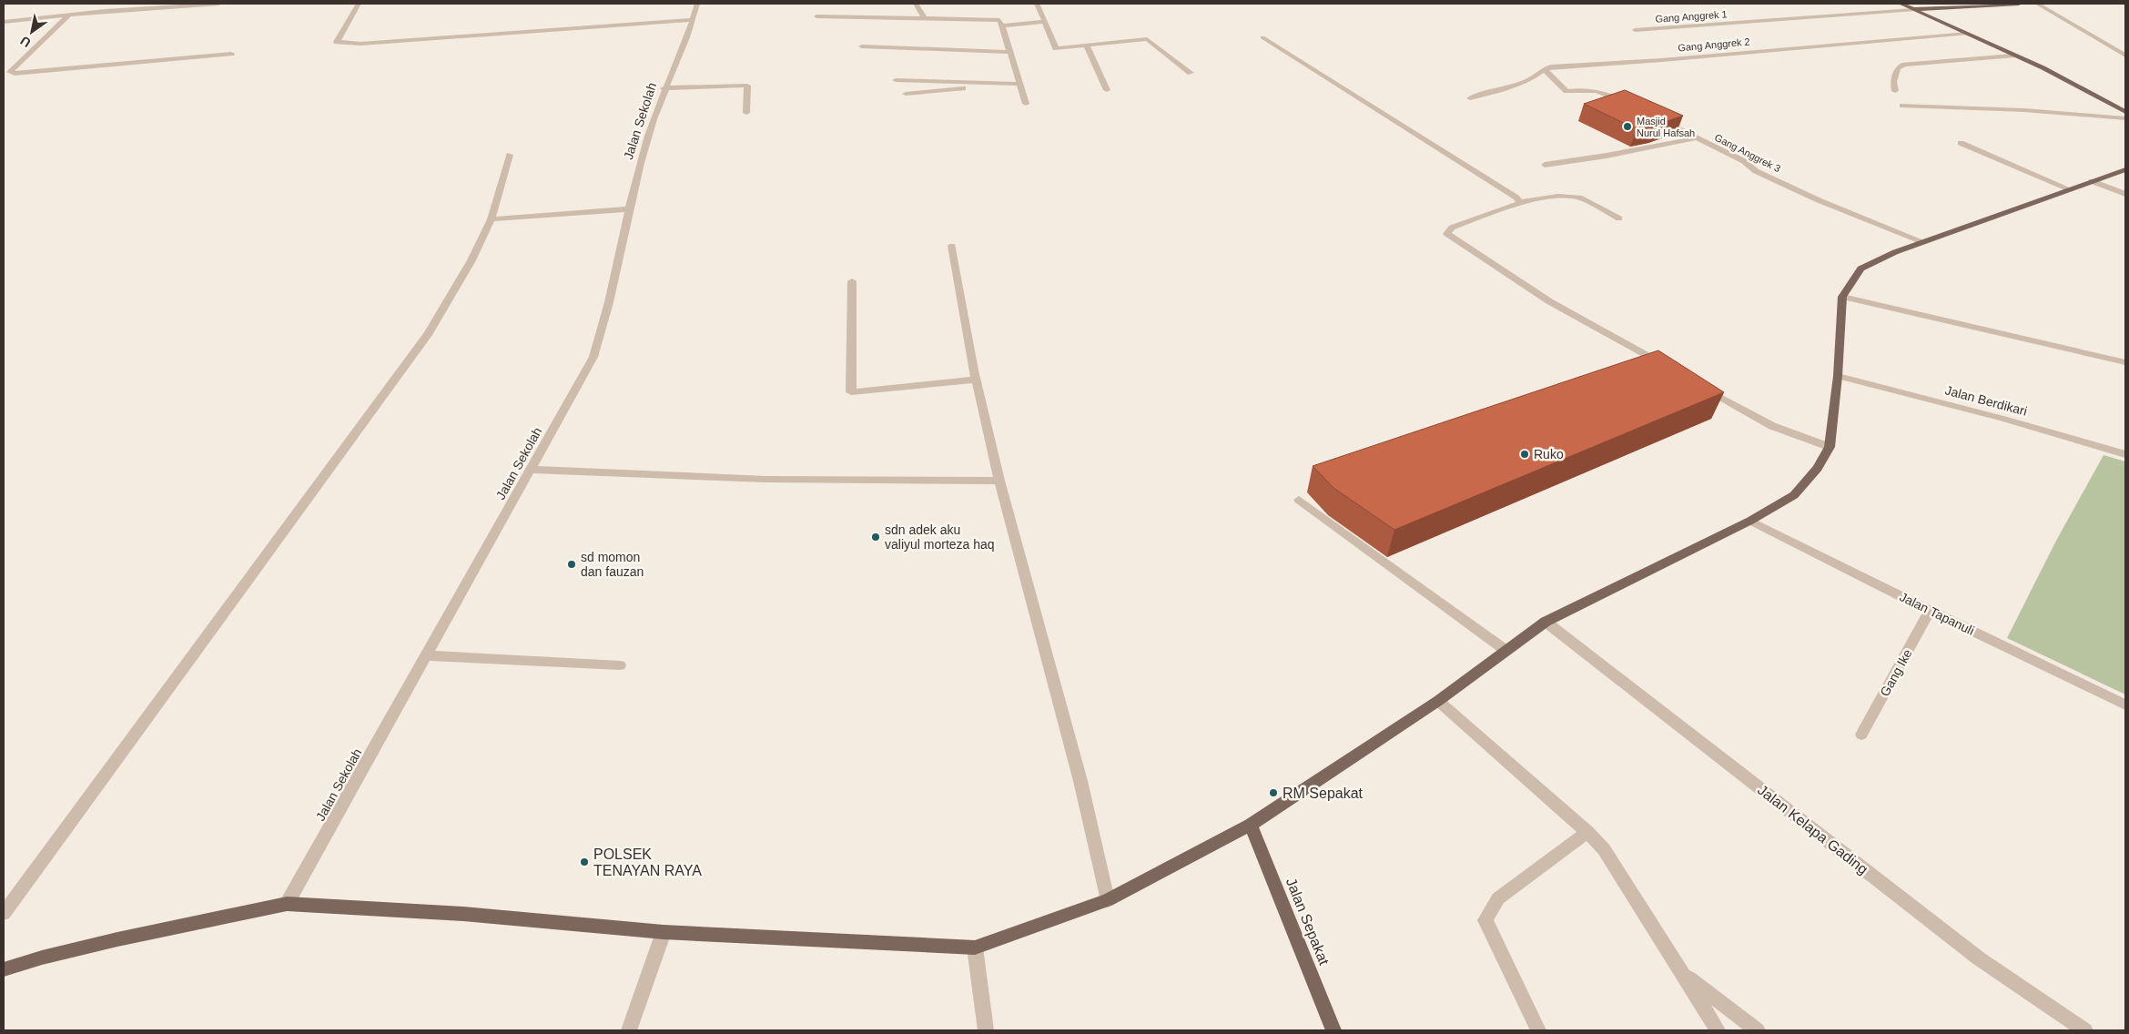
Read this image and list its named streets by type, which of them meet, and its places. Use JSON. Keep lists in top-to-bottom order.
{
  "streets": {
    "main road": ["Jalan Sepakat"],
    "street": [
      "Gang Anggrek 1",
      "Gang Anggrek 2",
      "Jalan Sekolah",
      "Gang Anggrek 3",
      "Jalan Berdikari",
      "Jalan Tapanuli",
      "Gang Ike",
      "Jalan Kelapa Gading"
    ]
  },
  "crossings": [
    ["Jalan Tapanuli", "Gang Ike"]
  ],
  "places": [
    "Masjid Nurul Hafsah",
    "Ruko",
    "sdn adek aku valiyul morteza haq",
    "sd momon dan fauzan",
    "RM Sepakat",
    "POLSEK TENAYAN RAYA"
  ],
  "north": "bottom left"
}
